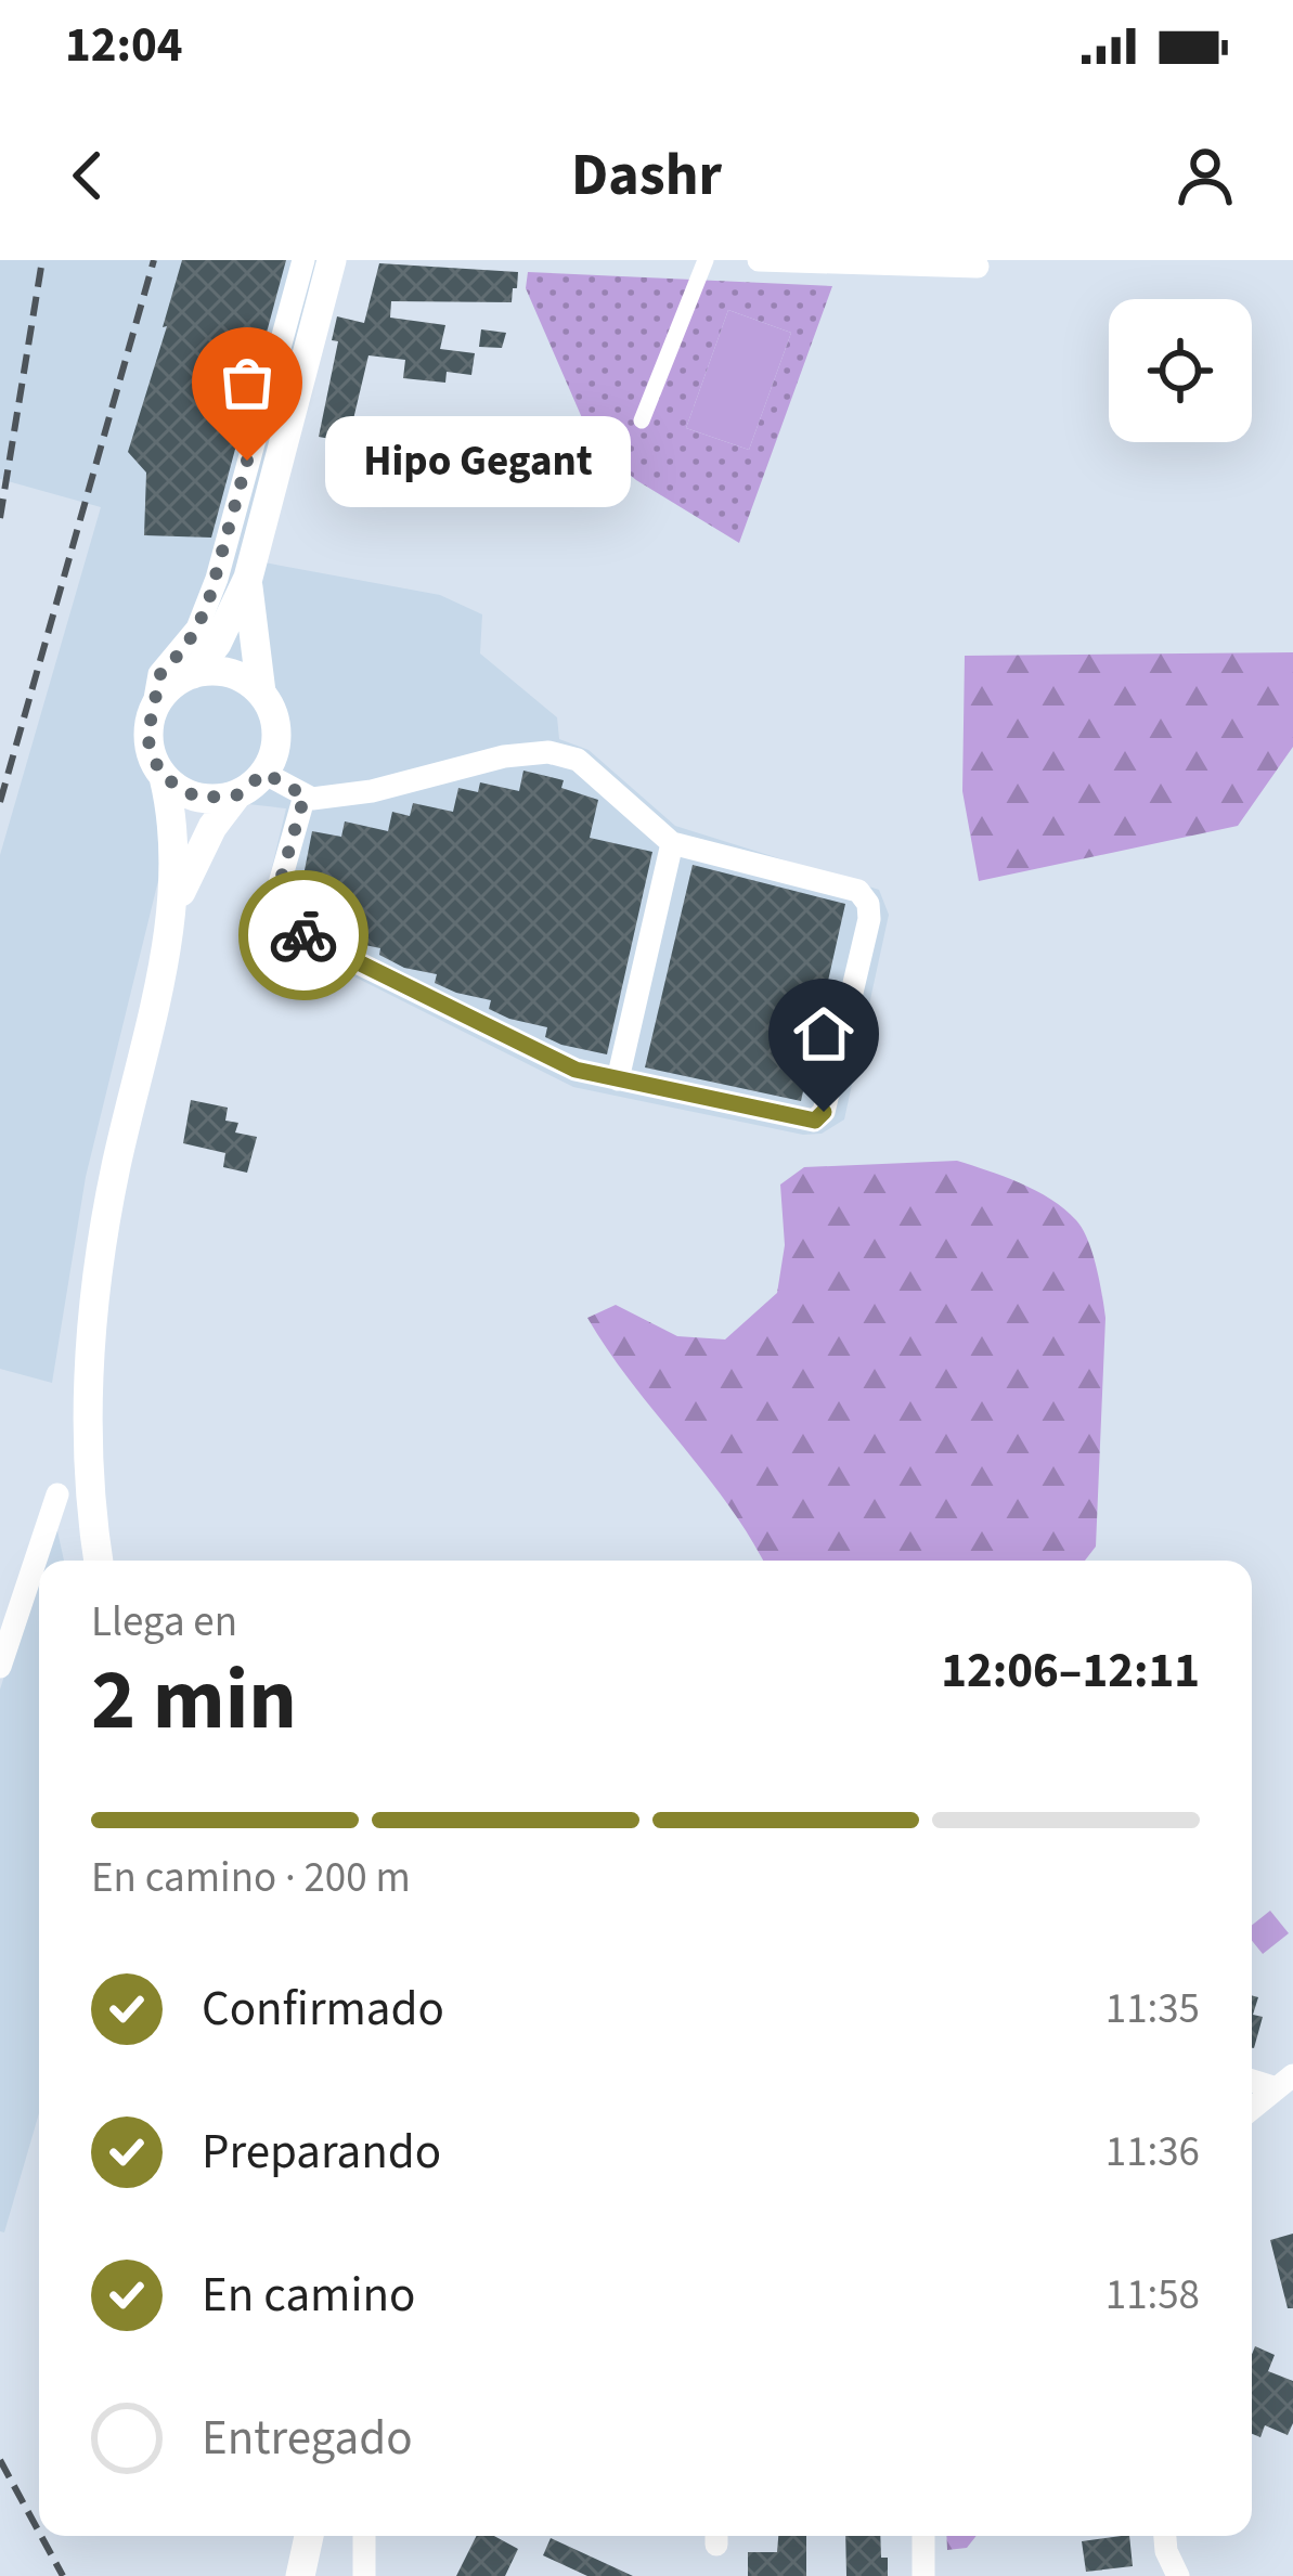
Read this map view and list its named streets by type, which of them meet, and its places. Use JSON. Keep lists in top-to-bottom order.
{
  "places": ["Hipo Gegant"],
  "page": {
    "status": "12:04",
    "header": "Dashr",
    "bubble": "Hipo Gegant",
    "heading": ["2 min", "Llega en", "12:06–12:11"],
    "bar": "En camino · 200 m",
    "list": [
      ["Confirmado", "11:35"],
      ["Preparando", "11:36"],
      ["En camino", "11:58"],
      "Entregado"
    ]
  }
}
